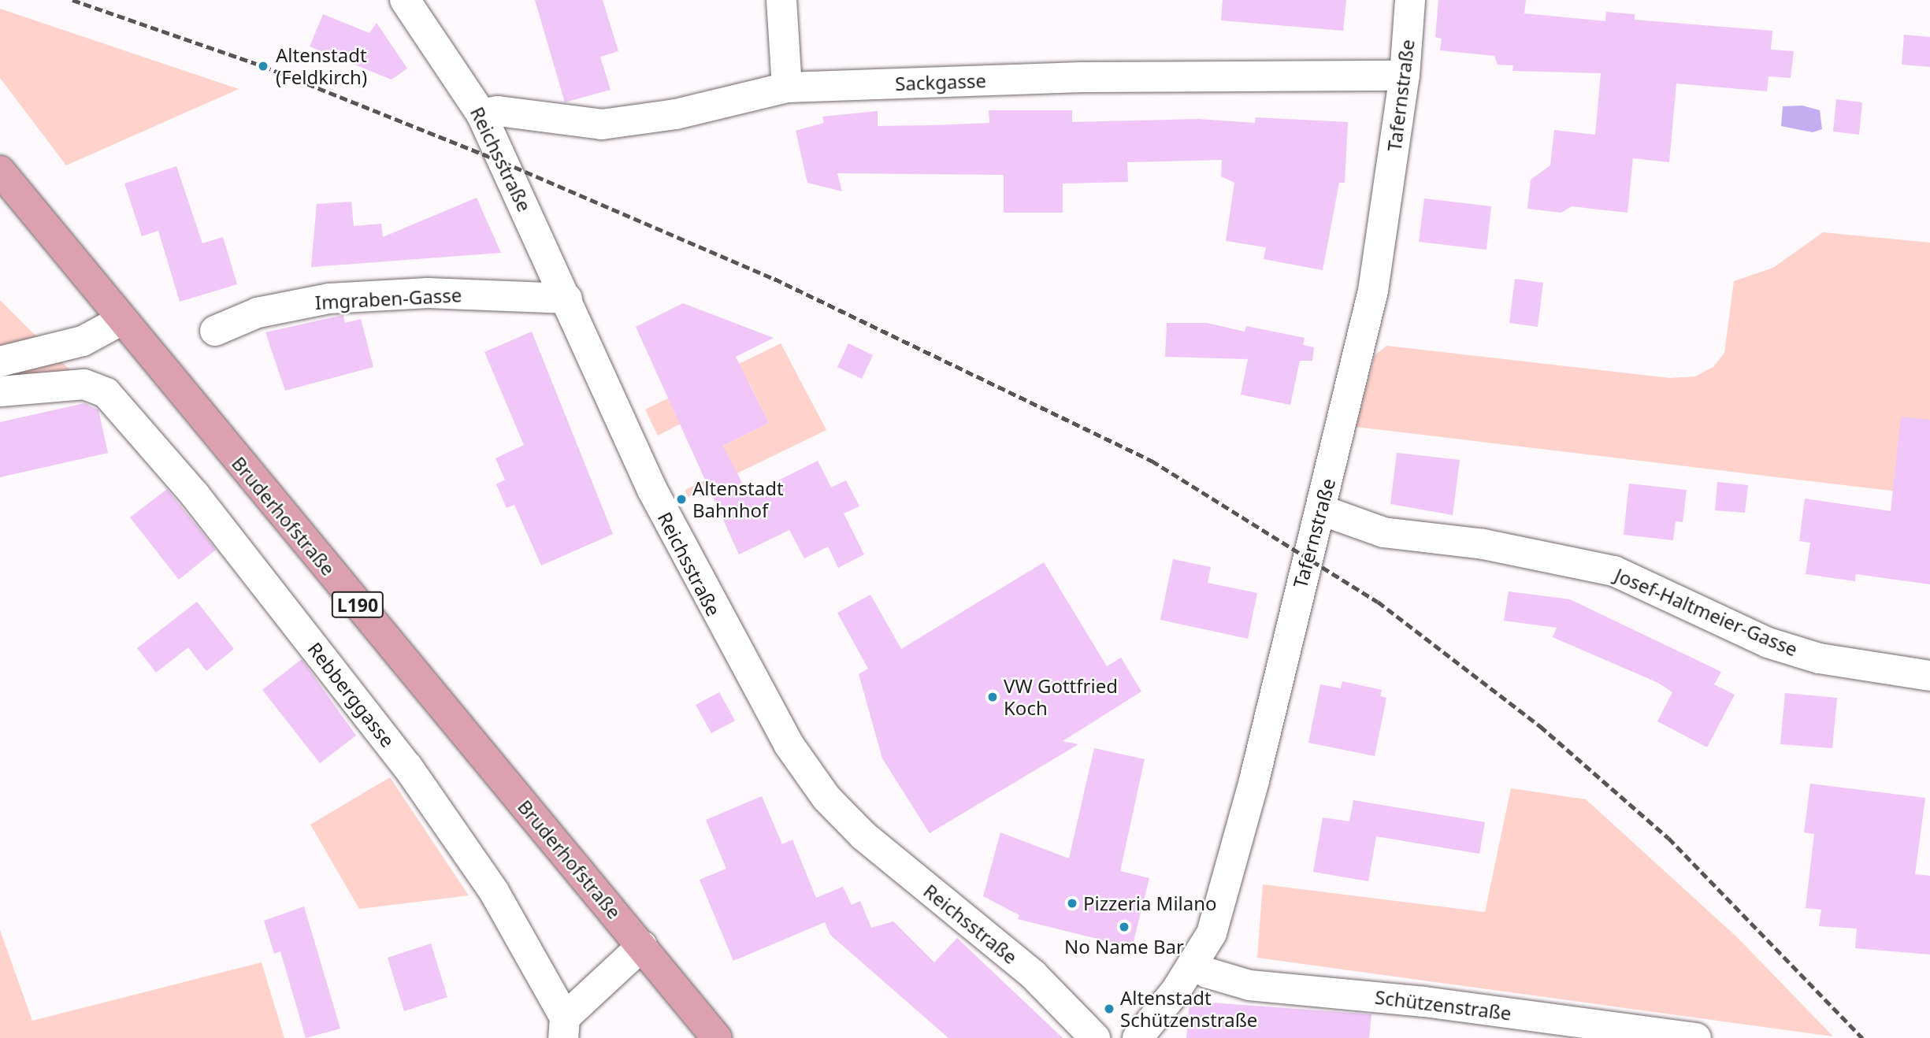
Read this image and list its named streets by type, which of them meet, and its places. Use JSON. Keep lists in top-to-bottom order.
{
  "streets": {
    "main road": ["Bruderhofstraße", "L190"],
    "street": [
      "Sackgasse",
      "Tafernstraße",
      "Reichsstraße",
      "Imgraben-Gasse",
      "Josef-Haltmeier-Gasse",
      "Rebberggasse",
      "Schützenstraße"
    ]
  },
  "crossings": [
    ["Sackgasse", "Tafernstraße"],
    ["Sackgasse", "Reichsstraße"],
    ["Tafernstraße", "Josef-Haltmeier-Gasse"],
    ["Tafernstraße", "Schützenstraße"],
    ["Reichsstraße", "Imgraben-Gasse"],
    ["Bruderhofstraße", "Rebberggasse"]
  ],
  "places": [
    "Altenstadt (Feldkirch)",
    "Altenstadt Bahnhof",
    "VW Gottfried Koch",
    "Pizzeria Milano",
    "No Name Bar",
    "Altenstadt Schützenstraße"
  ]
}
